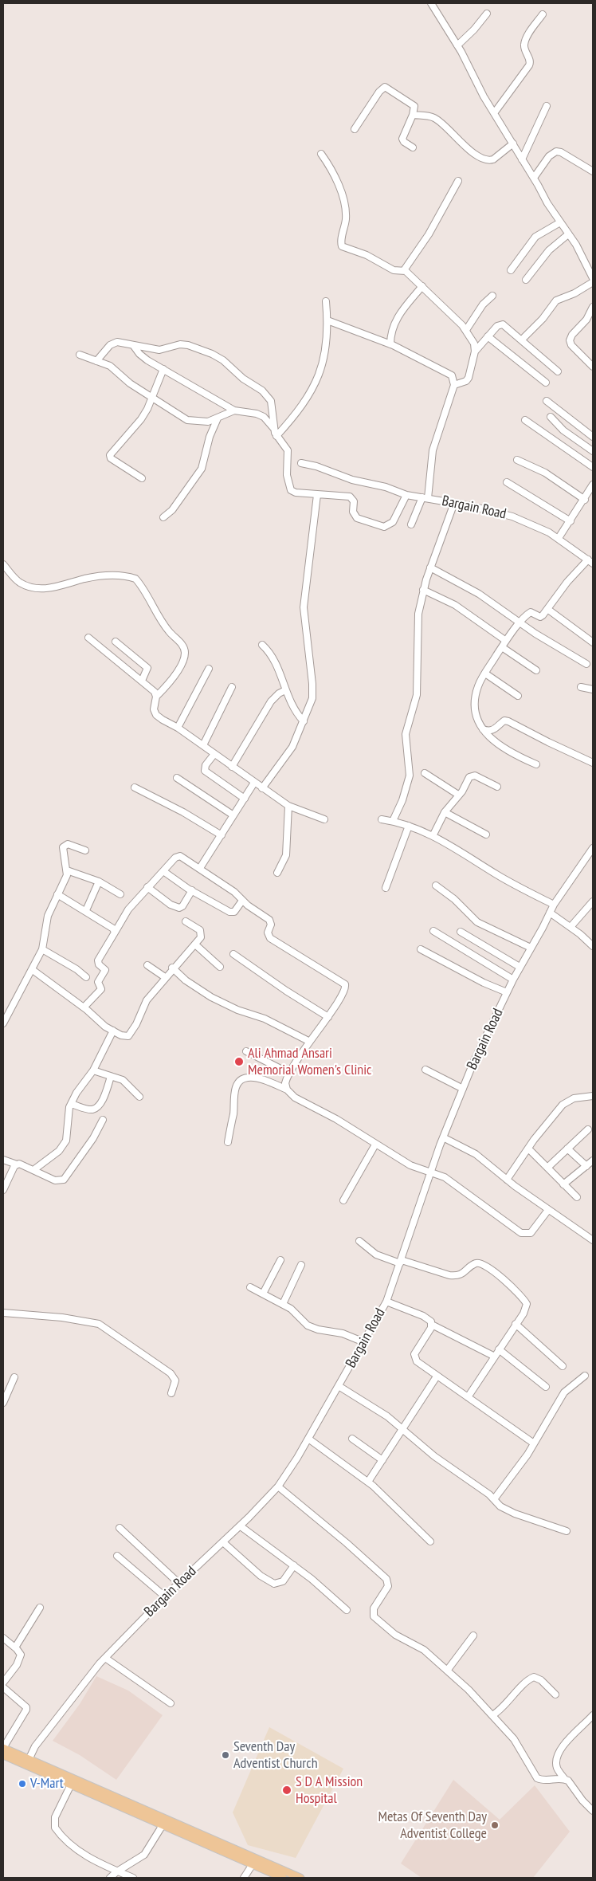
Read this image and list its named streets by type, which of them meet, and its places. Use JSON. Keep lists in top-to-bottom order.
{
  "streets": {
    "street": ["Bargain Road"]
  },
  "places": [
    "Ali Ahmad Ansari Memorial Women's Clinic",
    "Seventh Day Adventist Church",
    "V-Mart",
    "S D A Mission Hospital",
    "Metas Of Seventh Day Adventist College"
  ]
}
